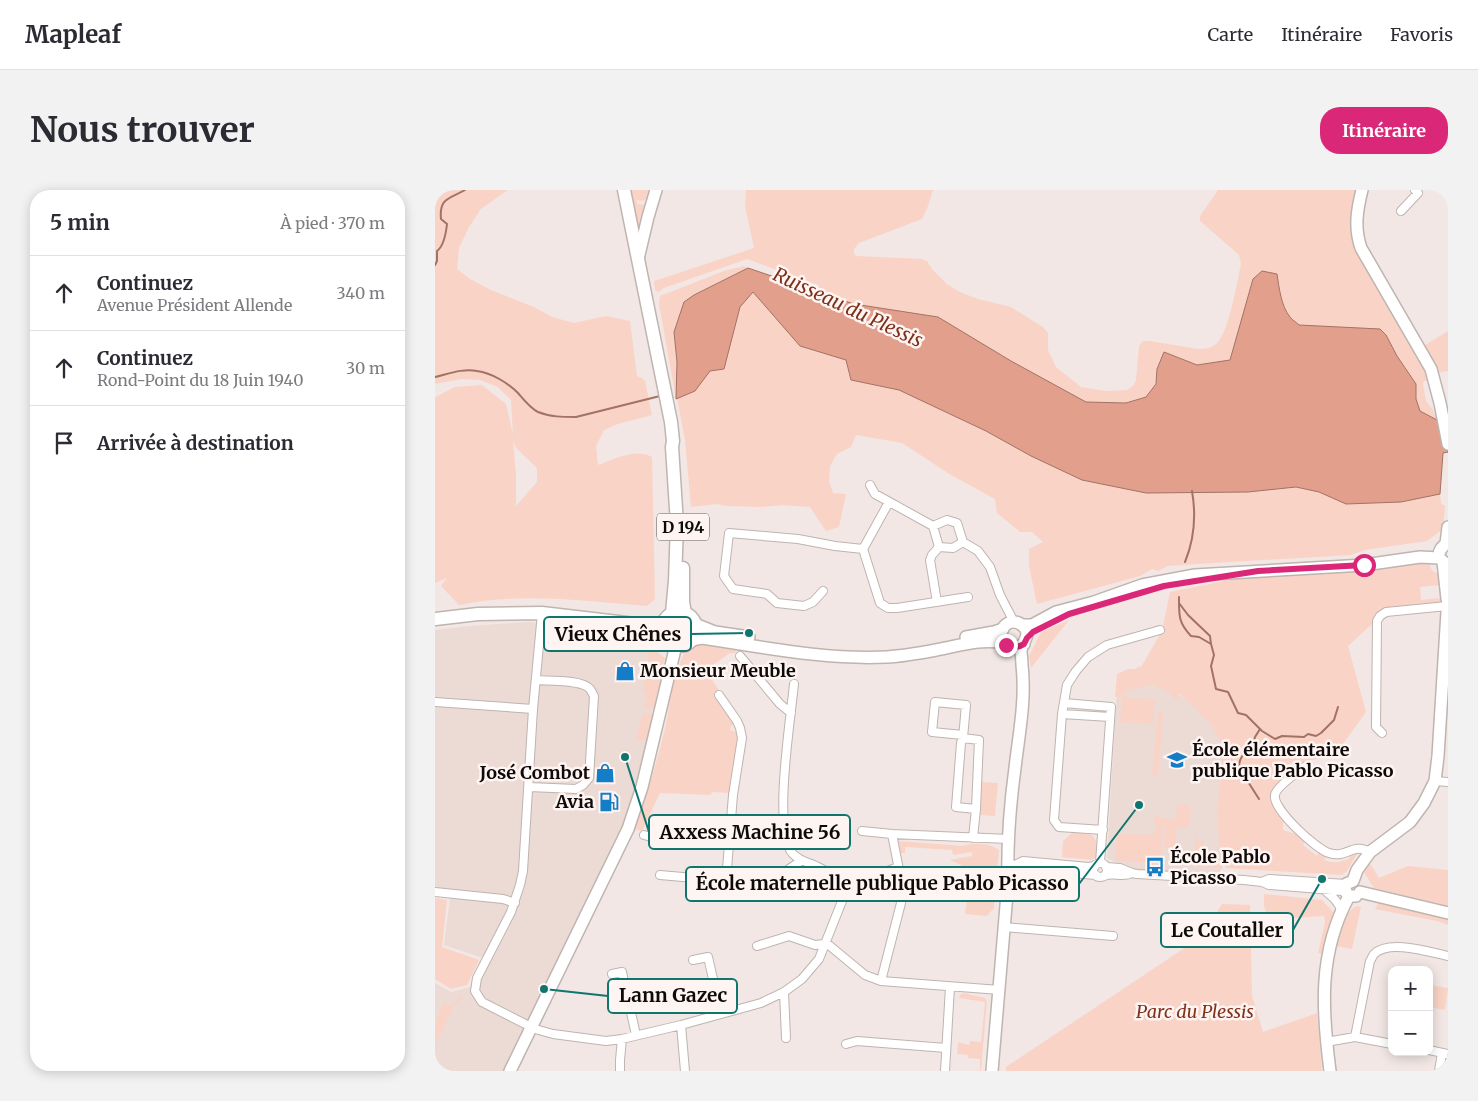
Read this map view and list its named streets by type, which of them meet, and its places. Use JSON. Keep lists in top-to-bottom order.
{
  "streets": {
    "main road": ["D 194"]
  },
  "water": ["Ruisseau du Plessis"],
  "parks": ["Parc du Plessis"],
  "places": {
    "other": [
      "Vieux Chênes",
      "Axxess Machine 56",
      "École maternelle publique Pablo Picasso",
      "Le Coutaller",
      "Lann Gazec"
    ],
    "shop": ["Monsieur Meuble", "José Combot"],
    "school or university": ["École élémentaire publique Pablo Picasso"],
    "fuel station": ["Avia"],
    "bus stop": ["École Pablo Picasso"]
  },
  "page": {
    "header": "Mapleaf",
    "nav": ["Carte", "Itinéraire", "Favoris"],
    "buttons": "Itinéraire",
    "title": "Nous trouver",
    "heading": ["5 min", "À pied · 370 m"],
    "list": [
      ["Continuez", "Avenue Président Allende", "340 m"],
      ["Continuez", "Rond-Point du 18 Juin 1940", "30 m"],
      "Arrivée à destination"
    ],
    "map_buttons": ["+", "−"]
  }
}
